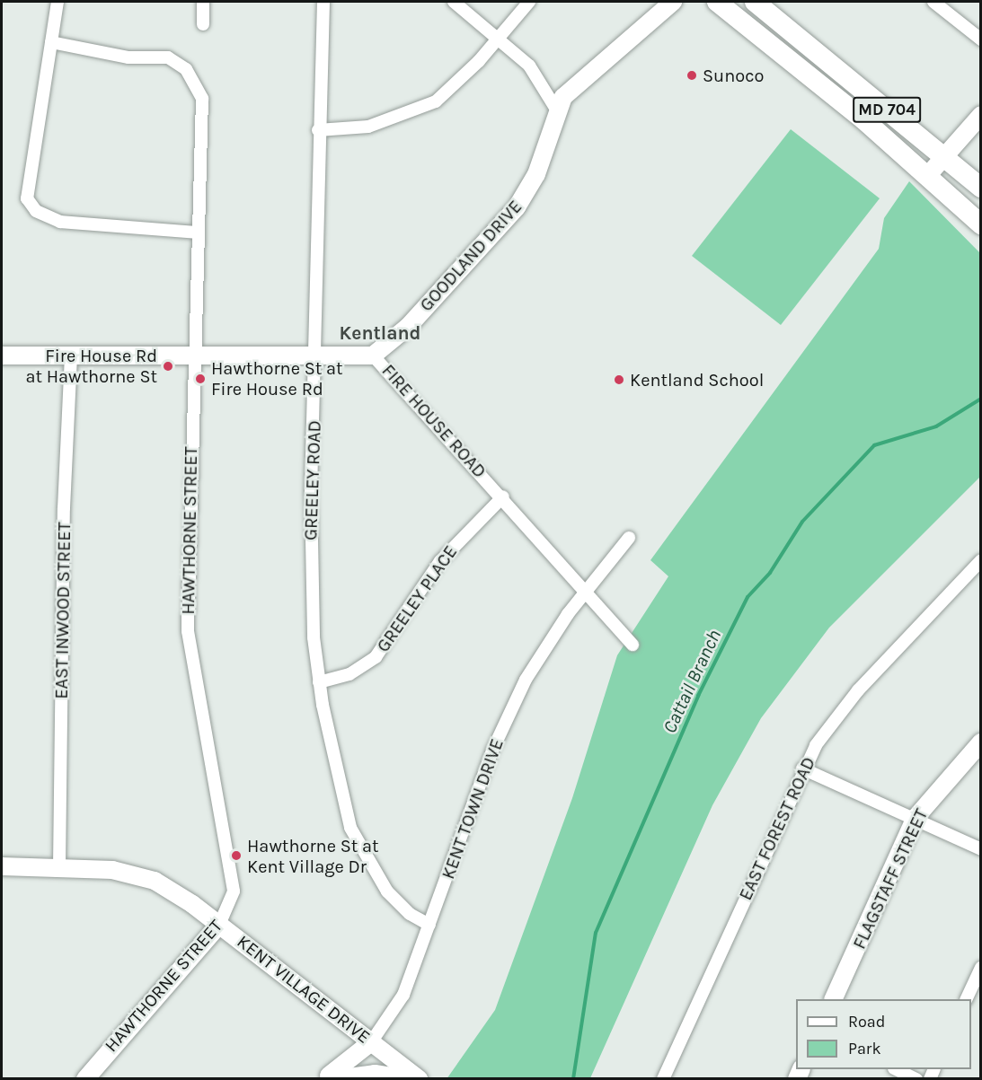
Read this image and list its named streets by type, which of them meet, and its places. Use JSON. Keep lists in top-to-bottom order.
{
  "streets": {
    "main road": ["MD 704"],
    "street": [
      "GOODLAND DRIVE",
      "FIRE HOUSE ROAD",
      "GREELEY ROAD",
      "HAWTHORNE STREET",
      "GREELEY PLACE",
      "EAST INWOOD STREET",
      "KENT TOWN DRIVE",
      "EAST FOREST ROAD",
      "FLAGSTAFF STREET",
      "KENT VILLAGE DRIVE"
    ]
  },
  "crossings": [
    ["GOODLAND DRIVE", "FIRE HOUSE ROAD"],
    ["FIRE HOUSE ROAD", "GREELEY ROAD"],
    ["FIRE HOUSE ROAD", "HAWTHORNE STREET"],
    ["FIRE HOUSE ROAD", "GREELEY PLACE"],
    ["FIRE HOUSE ROAD", "EAST INWOOD STREET"],
    ["FIRE HOUSE ROAD", "KENT TOWN DRIVE"],
    ["GREELEY ROAD", "GREELEY PLACE"],
    ["GREELEY ROAD", "KENT TOWN DRIVE"],
    ["HAWTHORNE STREET", "KENT VILLAGE DRIVE"],
    ["EAST INWOOD STREET", "KENT VILLAGE DRIVE"],
    ["KENT TOWN DRIVE", "KENT VILLAGE DRIVE"]
  ],
  "districts": ["Kentland"],
  "water": ["Cattail Branch"],
  "places": [
    "Sunoco",
    "Fire House Rd at Hawthorne St",
    "Hawthorne St at Fire House Rd",
    "Kentland School",
    "Hawthorne St at Kent Village Dr"
  ],
  "legend": ["Road", "Park"]
}
